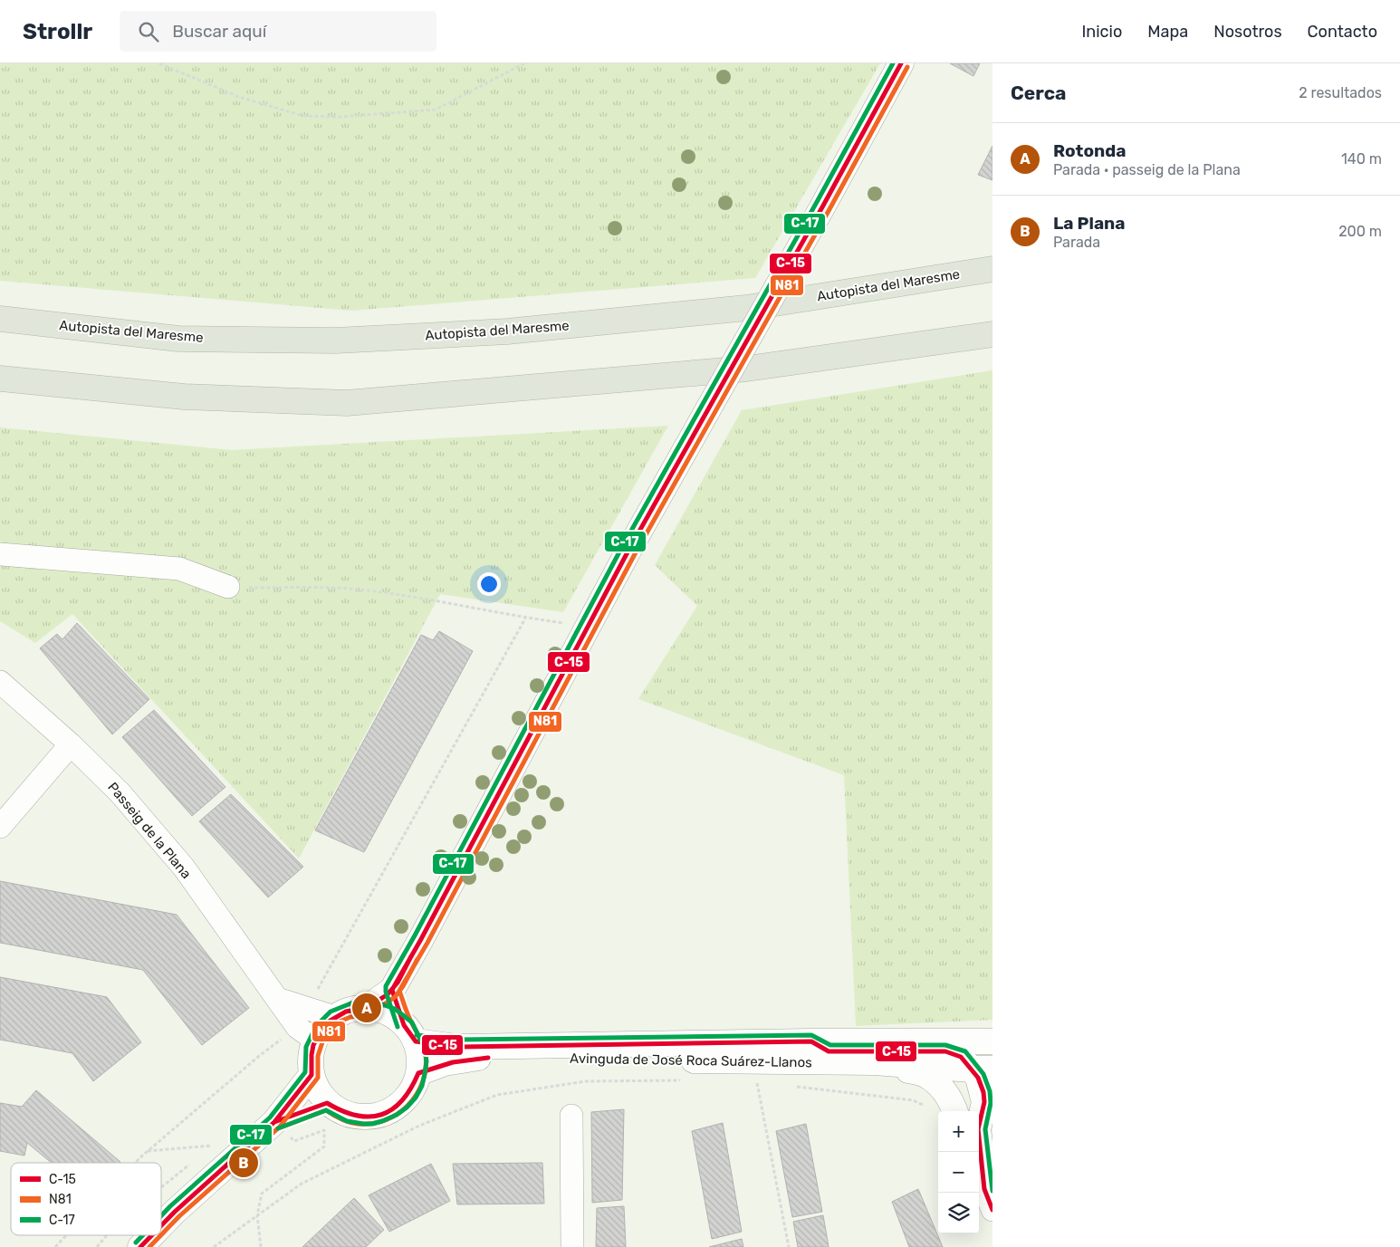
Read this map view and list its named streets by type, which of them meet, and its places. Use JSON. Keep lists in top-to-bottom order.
{
  "streets": {
    "highway": ["Autopista del Maresme"],
    "street": ["Passeig de la Plana", "Avinguda de José Roca Suárez-Llanos"]
  },
  "lines": ["transit line C-15", "transit line C-17", "transit line N81"],
  "legend": ["C-15", "N81", "C-17"],
  "page": {
    "header": "Strollr",
    "search": "Buscar aquí",
    "nav": [
      "Inicio",
      "Mapa",
      "Nosotros",
      "Contacto"
    ],
    "heading": ["Cerca", "2 resultados"],
    "list": [
      {
        "mark": "A",
        "name": "Rotonda",
        "note": "Parada · passeig de la Plana",
        "value": "140 m"
      },
      {
        "mark": "B",
        "name": "La Plana",
        "note": "Parada",
        "value": "200 m"
      }
    ],
    "pins": ["A", "B"],
    "map_buttons": ["+", "−"]
  }
}
